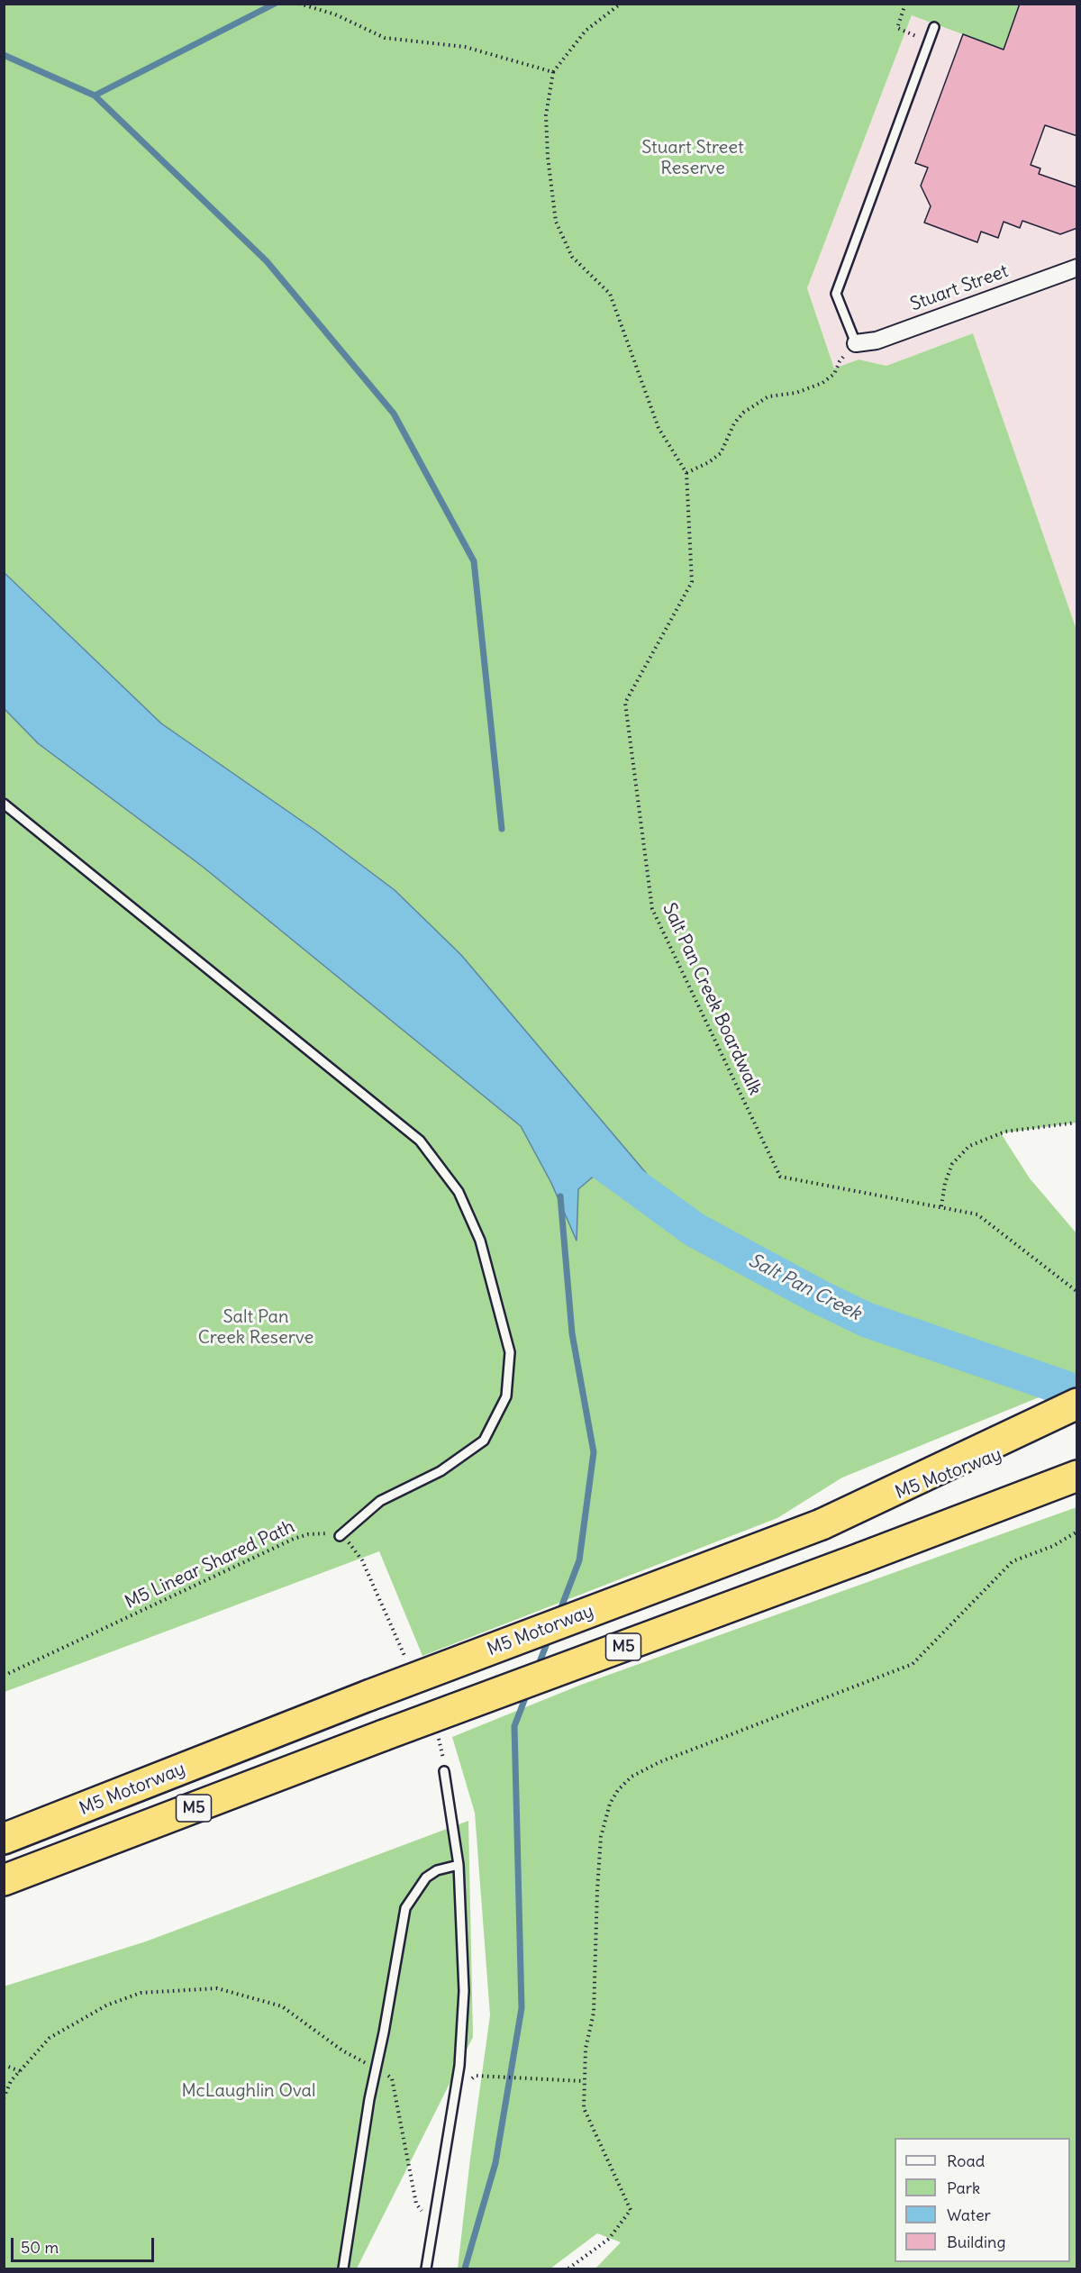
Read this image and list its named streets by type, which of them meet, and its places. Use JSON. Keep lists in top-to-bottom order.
{
  "streets": {
    "highway": ["M5 Motorway", "M5"],
    "street": ["Stuart Street"],
    "path": ["Salt Pan Creek Boardwalk", "M5 Linear Shared Path"]
  },
  "water": ["Salt Pan Creek"],
  "parks": ["Stuart Street Reserve", "Salt Pan Creek Reserve", "McLaughlin Oval"],
  "legend": [
    "Road",
    "Park",
    "Water",
    "Building"
  ],
  "scale_bar": "50 m"
}
